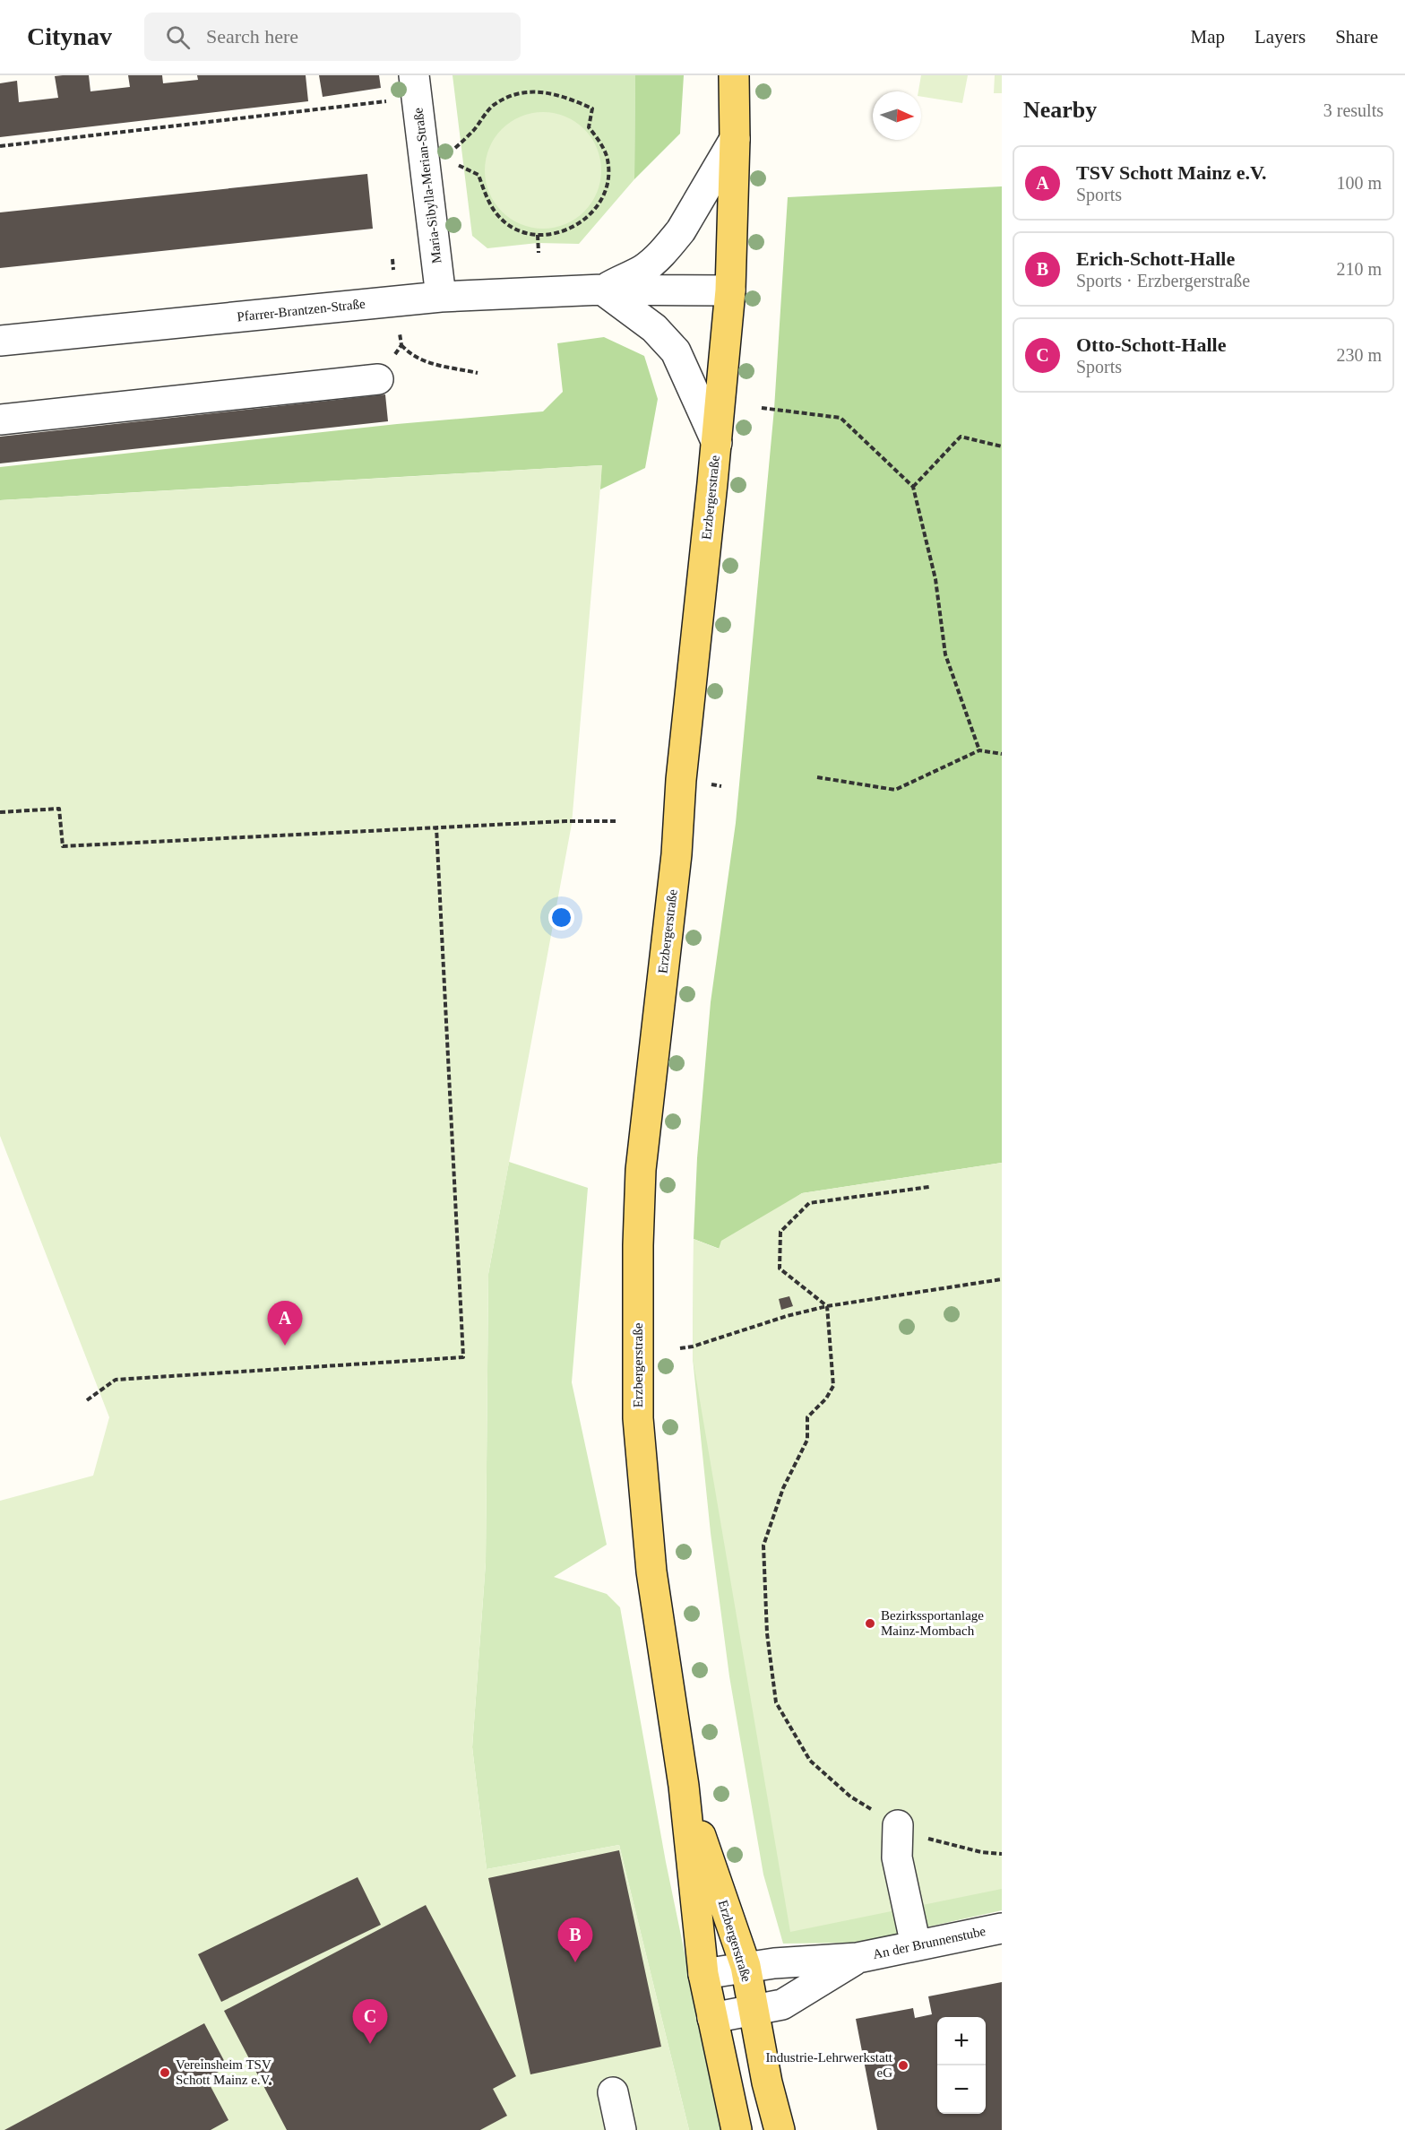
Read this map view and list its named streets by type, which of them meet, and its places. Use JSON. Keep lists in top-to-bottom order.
{
  "streets": {
    "main road": ["Erzbergerstraße"],
    "street": ["Maria-Sibylla-Merian-Straße", "Pfarrer-Brantzen-Straße", "An der Brunnenstube"]
  },
  "crossings": [
    ["Maria-Sibylla-Merian-Straße", "Pfarrer-Brantzen-Straße"],
    ["Pfarrer-Brantzen-Straße", "Erzbergerstraße"],
    ["Erzbergerstraße", "An der Brunnenstube"]
  ],
  "places": ["Bezirkssportanlage Mainz-Mombach", "Industrie-Lehrwerkstatt eG", "Vereinsheim TSV Schott Mainz e.V."],
  "north": "right",
  "page": {
    "header": "Citynav",
    "search": "Search here",
    "nav": ["Map", "Layers", "Share"],
    "heading": ["Nearby", "3 results"],
    "list": [
      {
        "mark": "A",
        "name": "TSV Schott Mainz e.V.",
        "note": "Sports",
        "value": "100 m"
      },
      {
        "mark": "B",
        "name": "Erich-Schott-Halle",
        "note": "Sports · Erzbergerstraße",
        "value": "210 m"
      },
      {
        "mark": "C",
        "name": "Otto-Schott-Halle",
        "note": "Sports",
        "value": "230 m"
      }
    ],
    "pins": ["A", "B", "C"],
    "map_buttons": ["+", "−"]
  }
}
